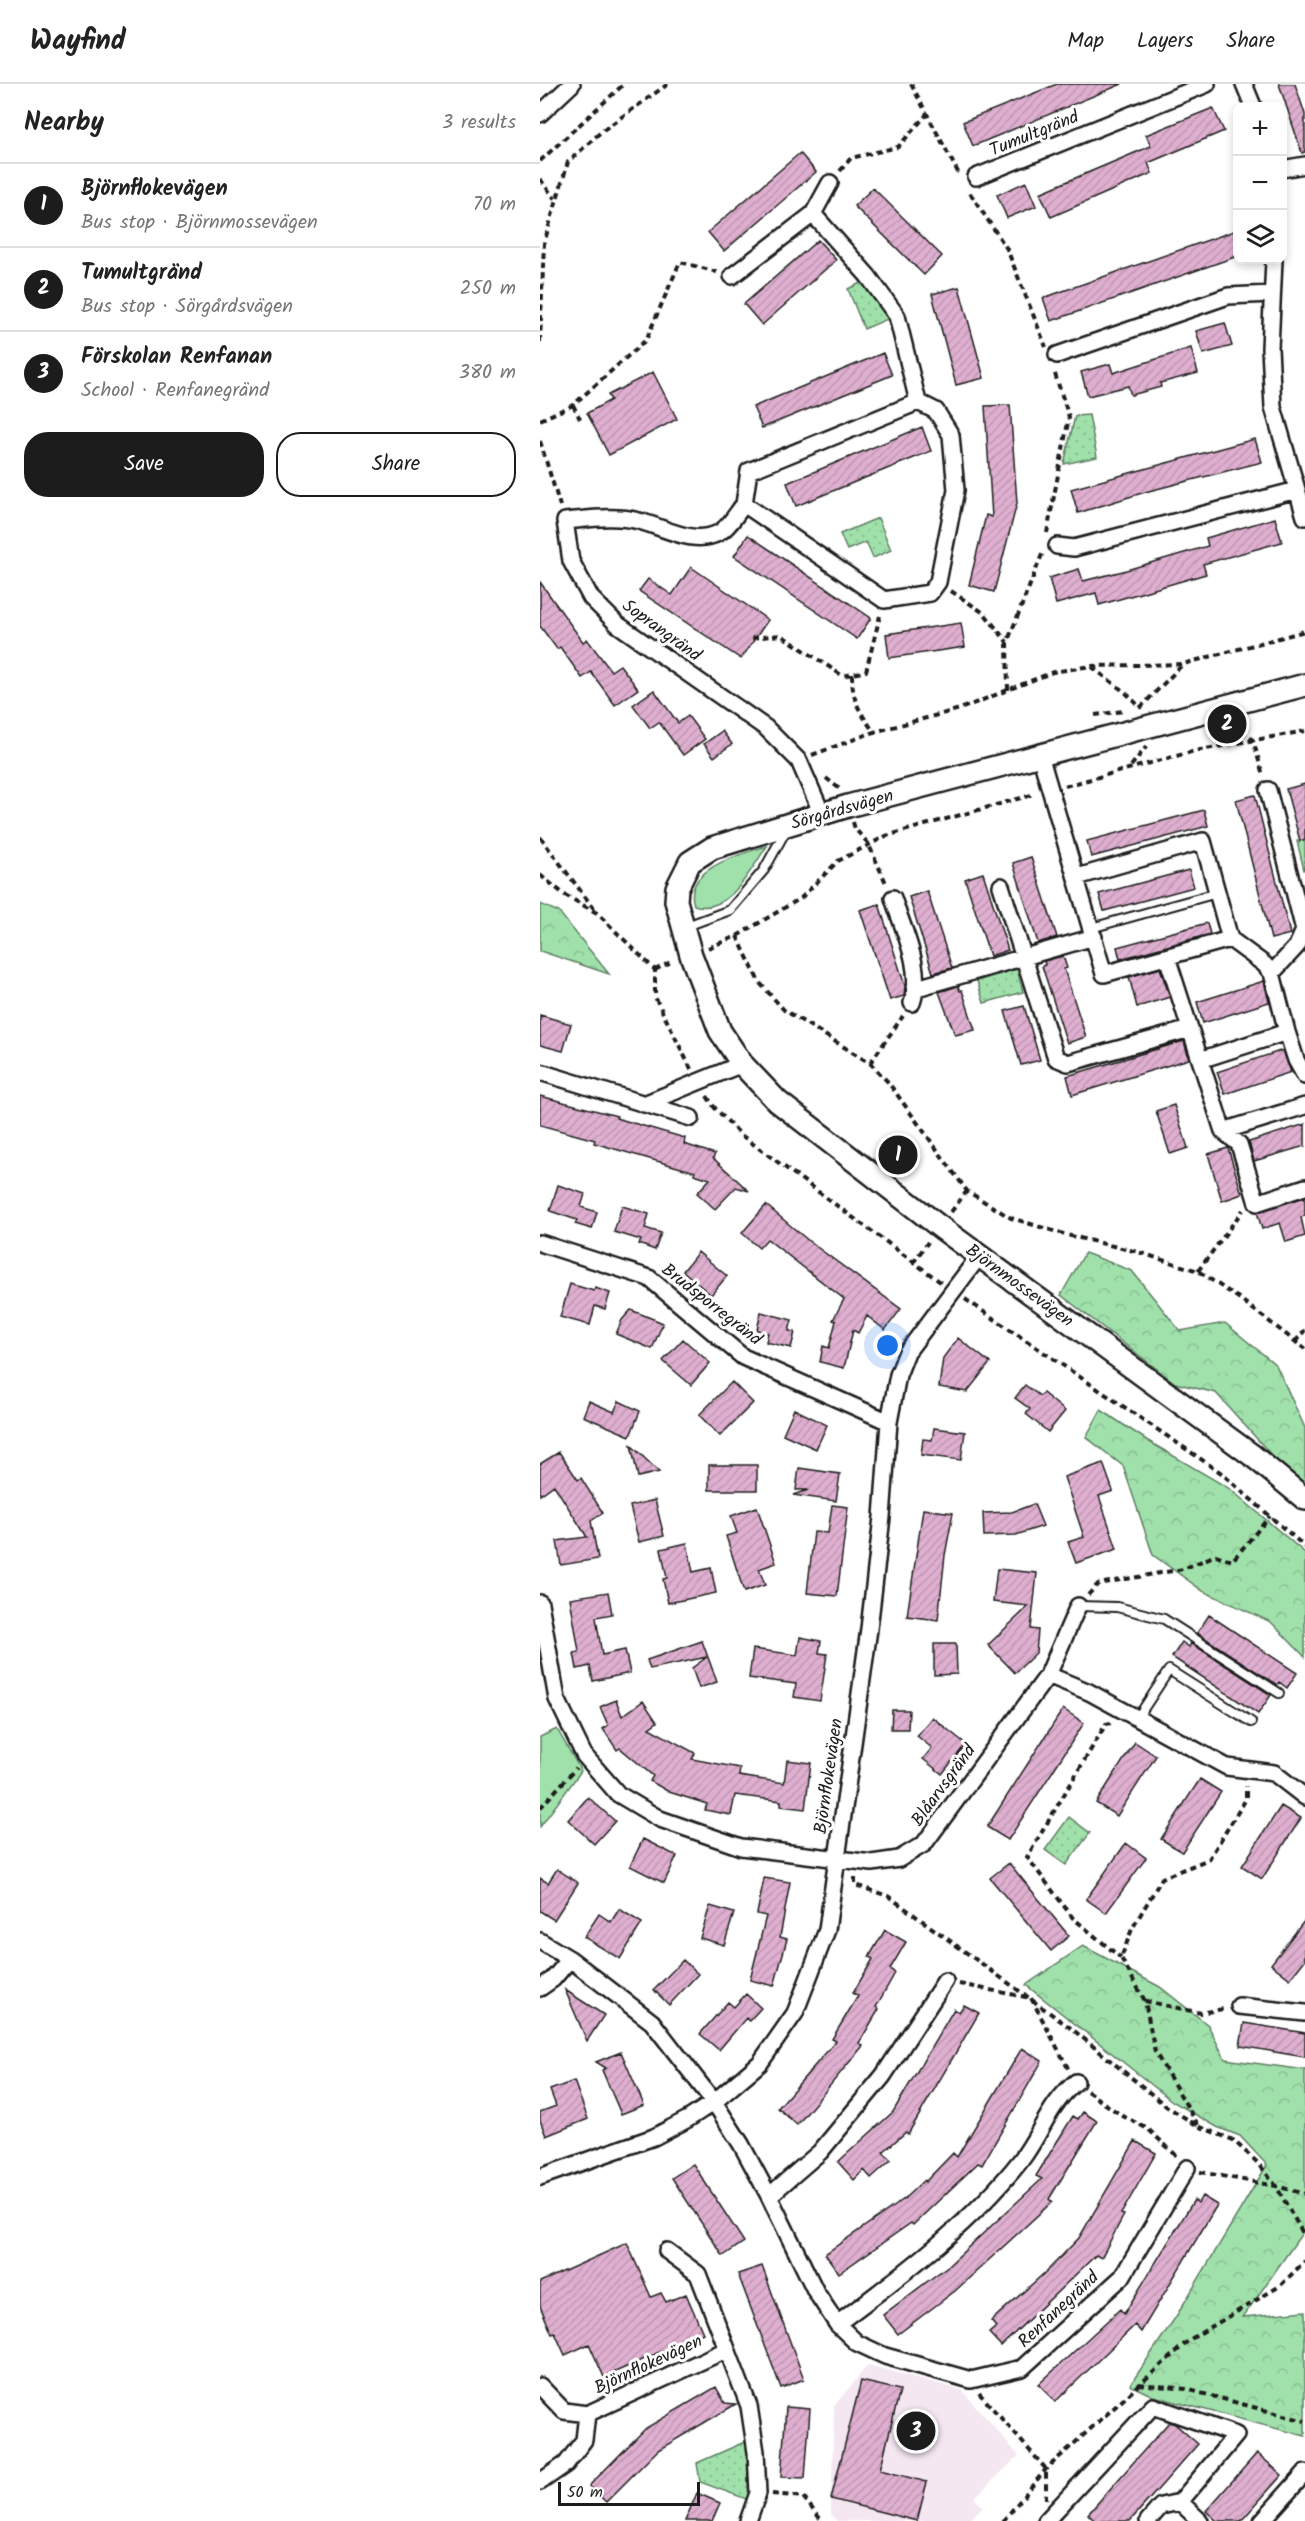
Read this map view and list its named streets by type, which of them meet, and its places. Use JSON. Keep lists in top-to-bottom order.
{
  "streets": {
    "street": [
      "Tumultgränd",
      "Soprangränd",
      "Sörgårdsvägen",
      "Björnmossevägen",
      "Brudsporregränd",
      "Björnflokevägen",
      "Blåarvsgränd",
      "Renfanegränd"
    ]
  },
  "crossings": [
    ["Soprangränd", "Sörgårdsvägen"],
    ["Sörgårdsvägen", "Björnmossevägen"],
    ["Björnmossevägen", "Björnflokevägen"],
    ["Brudsporregränd", "Björnflokevägen"],
    ["Björnflokevägen", "Blåarvsgränd"],
    ["Björnflokevägen", "Renfanegränd"]
  ],
  "scale_bar": "50 m",
  "page": {
    "header": "Wayfind",
    "nav": ["Map", "Layers", "Share"],
    "heading": ["Nearby", "3 results"],
    "map_buttons": ["+", "−"],
    "list": [
      {
        "mark": "1",
        "name": "Björnflokevägen",
        "note": "Bus stop · Björnmossevägen",
        "value": "70 m"
      },
      {
        "mark": "2",
        "name": "Tumultgränd",
        "note": "Bus stop · Sörgårdsvägen",
        "value": "250 m"
      },
      {
        "mark": "3",
        "name": "Förskolan Renfanan",
        "note": "School · Renfanegränd",
        "value": "380 m"
      }
    ],
    "buttons": ["Save", "Share"],
    "pins": ["2", "1", "3"],
    "scale": "50 m"
  }
}
